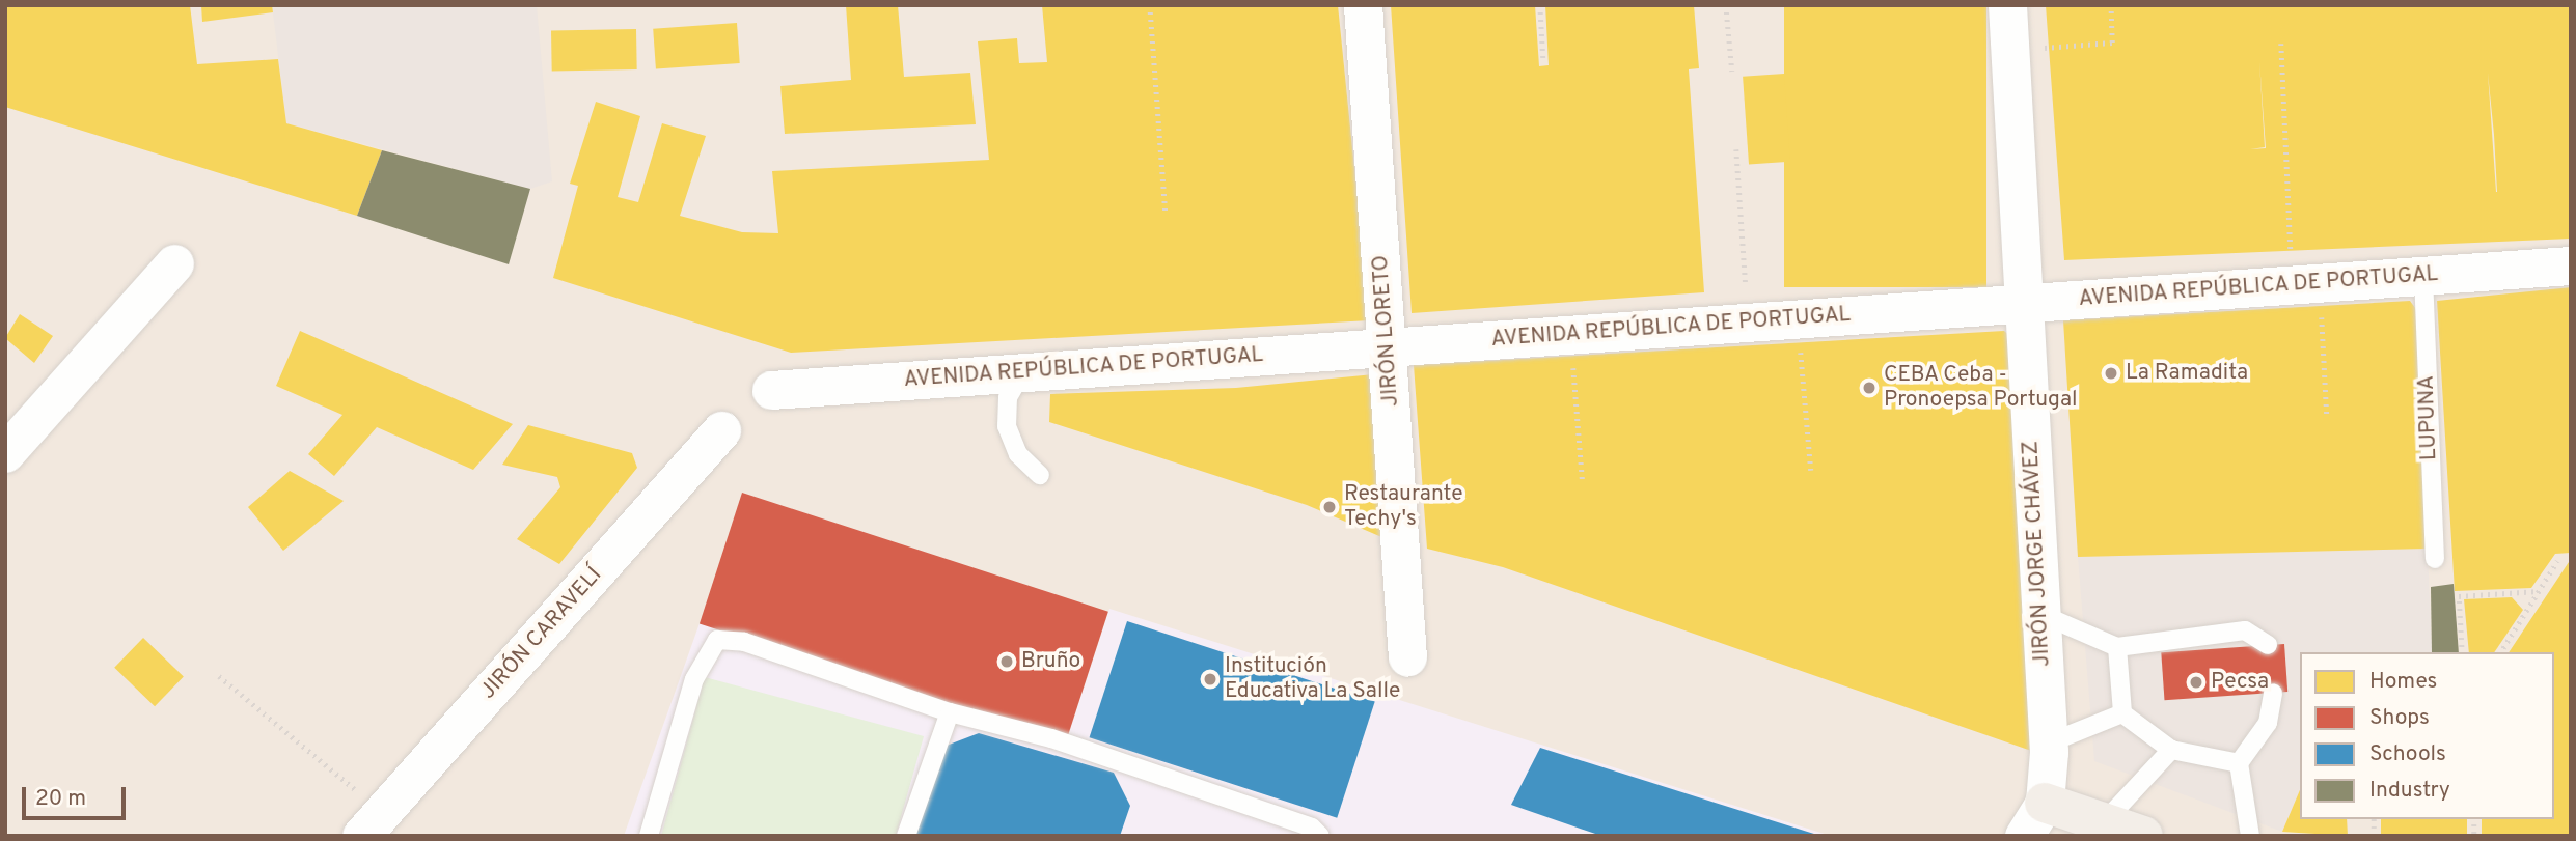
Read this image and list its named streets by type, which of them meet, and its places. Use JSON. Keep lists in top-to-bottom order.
{
  "streets": {
    "street": [
      "AVENIDA REPÚBLICA DE PORTUGAL",
      "JIRÓN LORETO",
      "JIRÓN JORGE CHÁVEZ",
      "JIRÓN CARAVELÍ"
    ],
    "lane": ["LUPUNA"]
  },
  "crossings": [
    ["AVENIDA REPÚBLICA DE PORTUGAL", "JIRÓN LORETO"],
    ["AVENIDA REPÚBLICA DE PORTUGAL", "LUPUNA"],
    ["AVENIDA REPÚBLICA DE PORTUGAL", "JIRÓN JORGE CHÁVEZ"]
  ],
  "places": [
    "La Ramadita",
    "CEBA Ceba - Pronoepsa Portugal",
    "Restaurante Techy's",
    "Bruño",
    "Institución Educativa La Salle",
    "Pecsa"
  ],
  "legend": [
    "Homes",
    "Shops",
    "Schools",
    "Industry"
  ],
  "scale_bar": "20 m"
}
